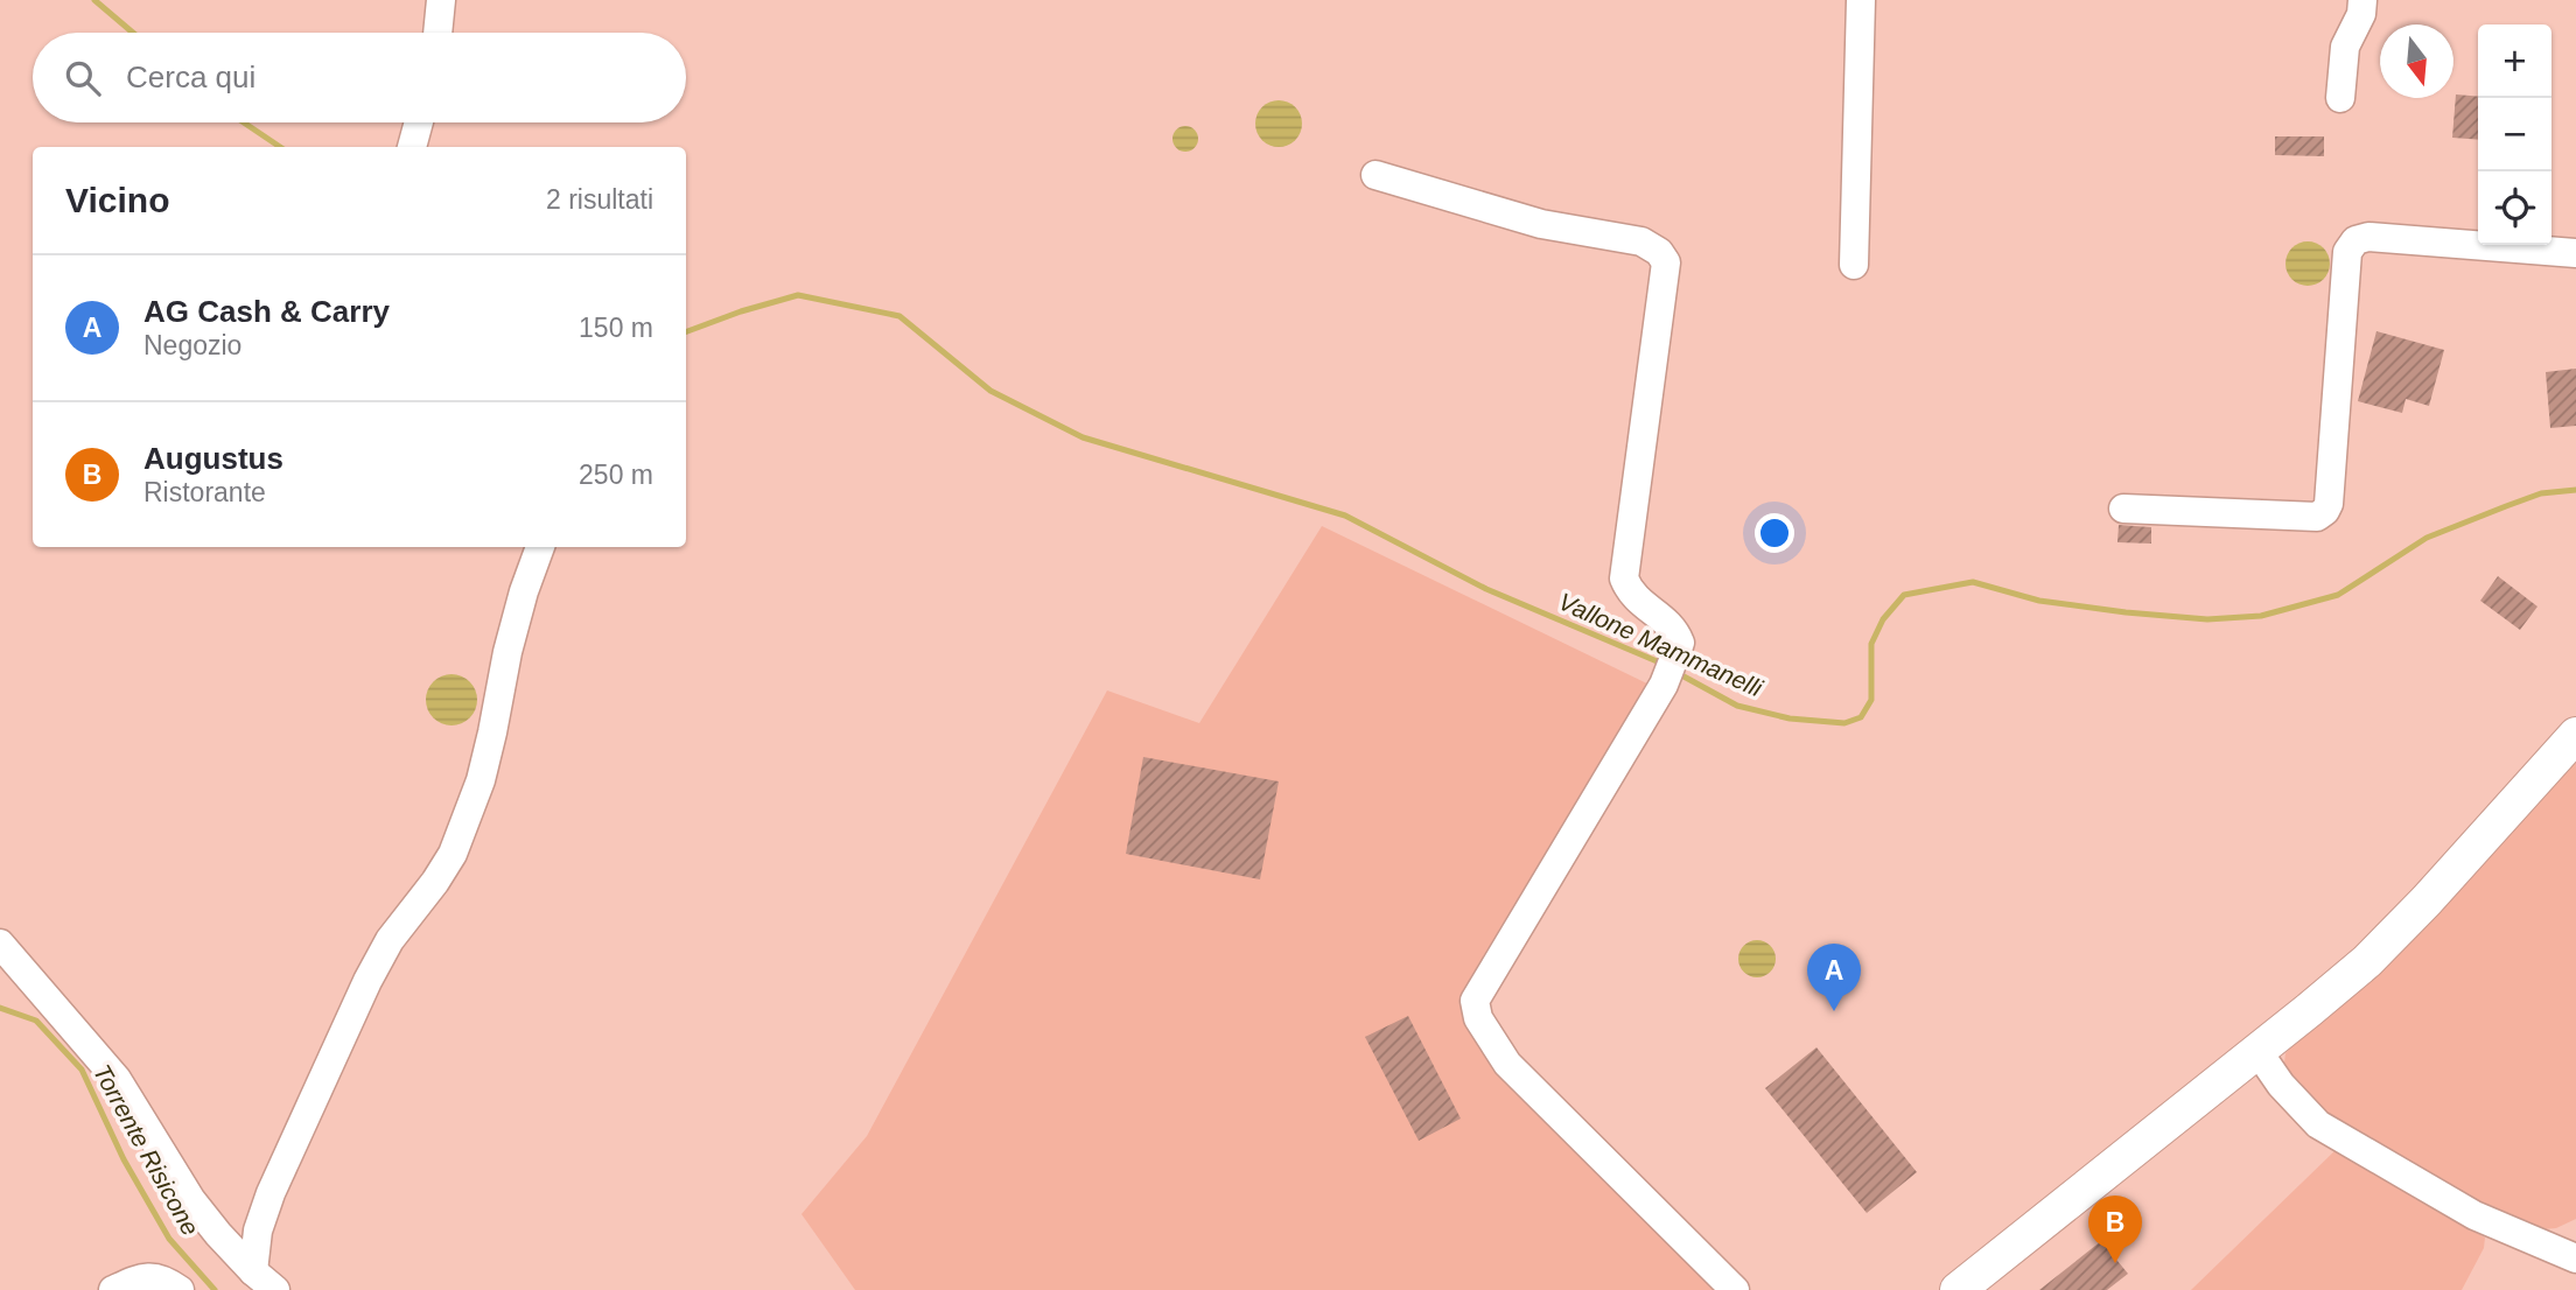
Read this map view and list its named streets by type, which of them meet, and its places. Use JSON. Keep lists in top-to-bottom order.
{
  "water": ["Vallone Mammanelli", "Torrente Risicone"],
  "north": "bottom",
  "page": {
    "map_buttons": ["+", "−"],
    "search": "Cerca qui",
    "heading": ["Vicino", "2 risultati"],
    "list": [
      {
        "mark": "A",
        "name": "AG Cash & Carry",
        "note": "Negozio",
        "value": "150 m"
      },
      {
        "mark": "B",
        "name": "Augustus",
        "note": "Ristorante",
        "value": "250 m"
      }
    ],
    "pins": ["A", "B"]
  }
}
